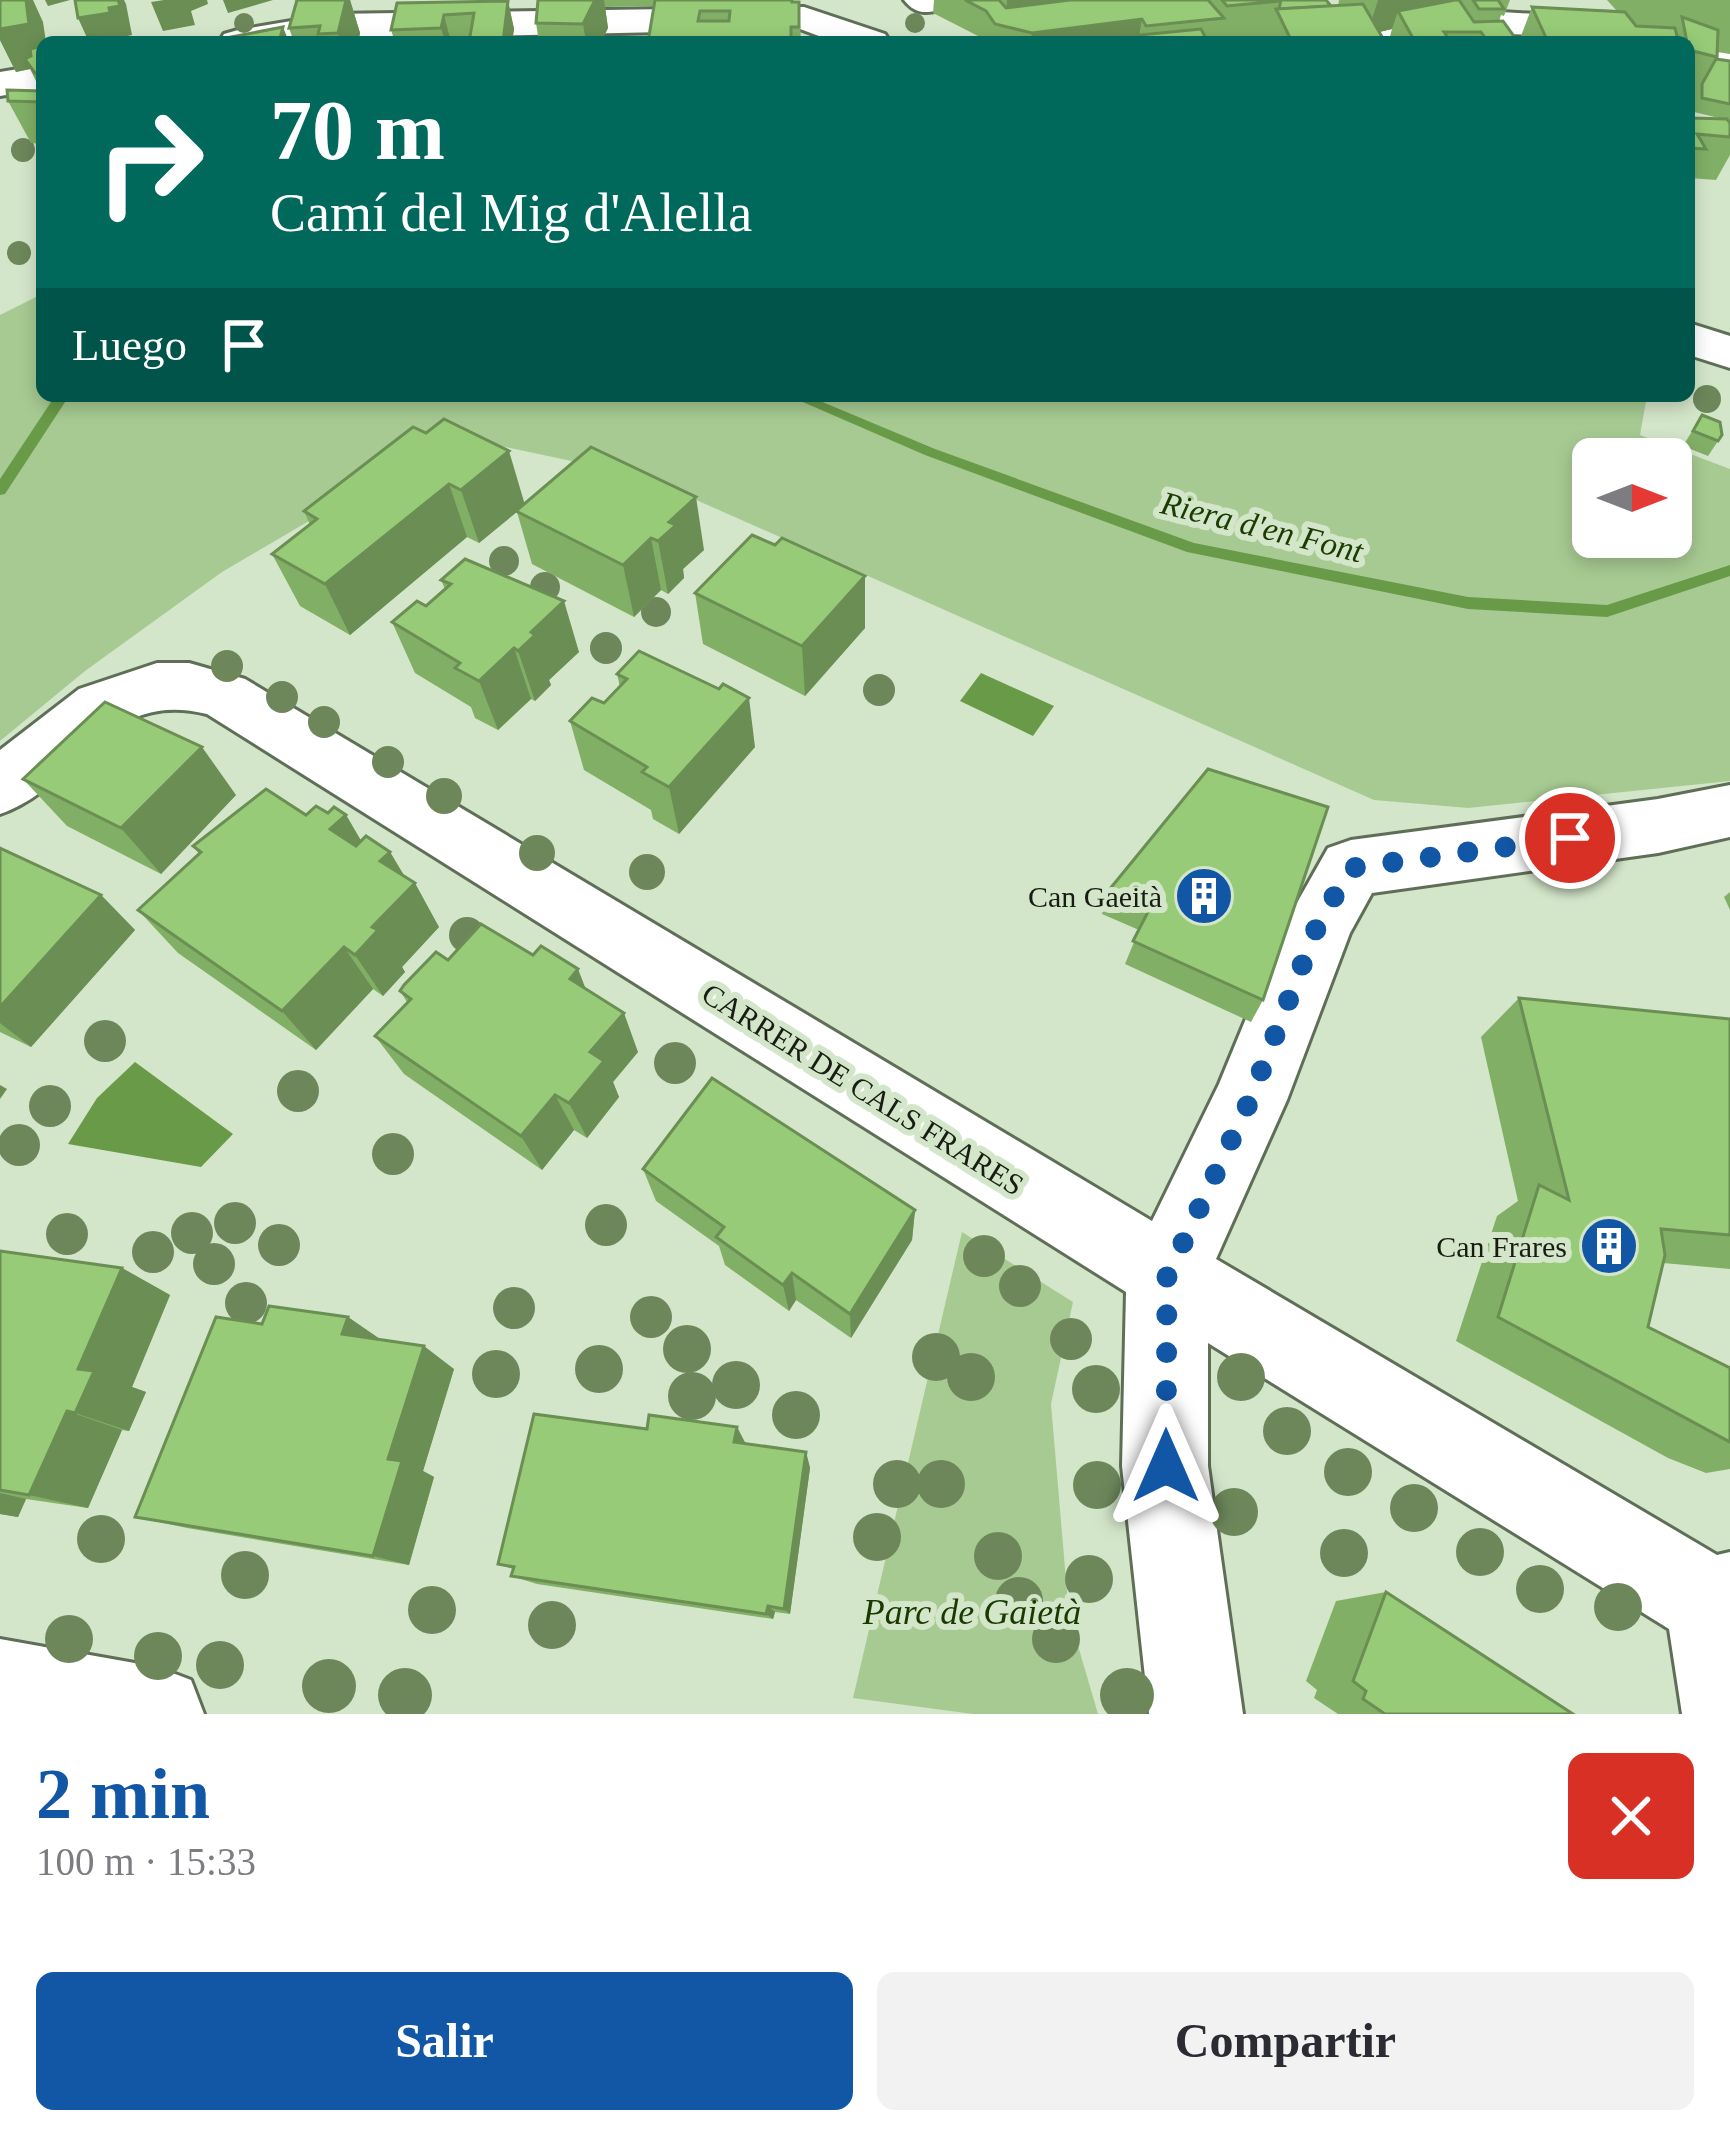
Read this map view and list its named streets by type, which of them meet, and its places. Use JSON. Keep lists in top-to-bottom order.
{
  "streets": {
    "street": ["CARRER DE CALS FRARES"]
  },
  "water": ["Riera d'en Font"],
  "parks": ["Parc de Gaietà"],
  "places": {
    "building": ["Can Gaeità", "Can Frares"]
  },
  "north": "right",
  "page": {
    "turn": ["70 m", "Camí del Mig d'Alella"],
    "then": "Luego",
    "heading": ["2 min", "100 m · 15:33"],
    "buttons": ["Salir", "Compartir"]
  }
}
